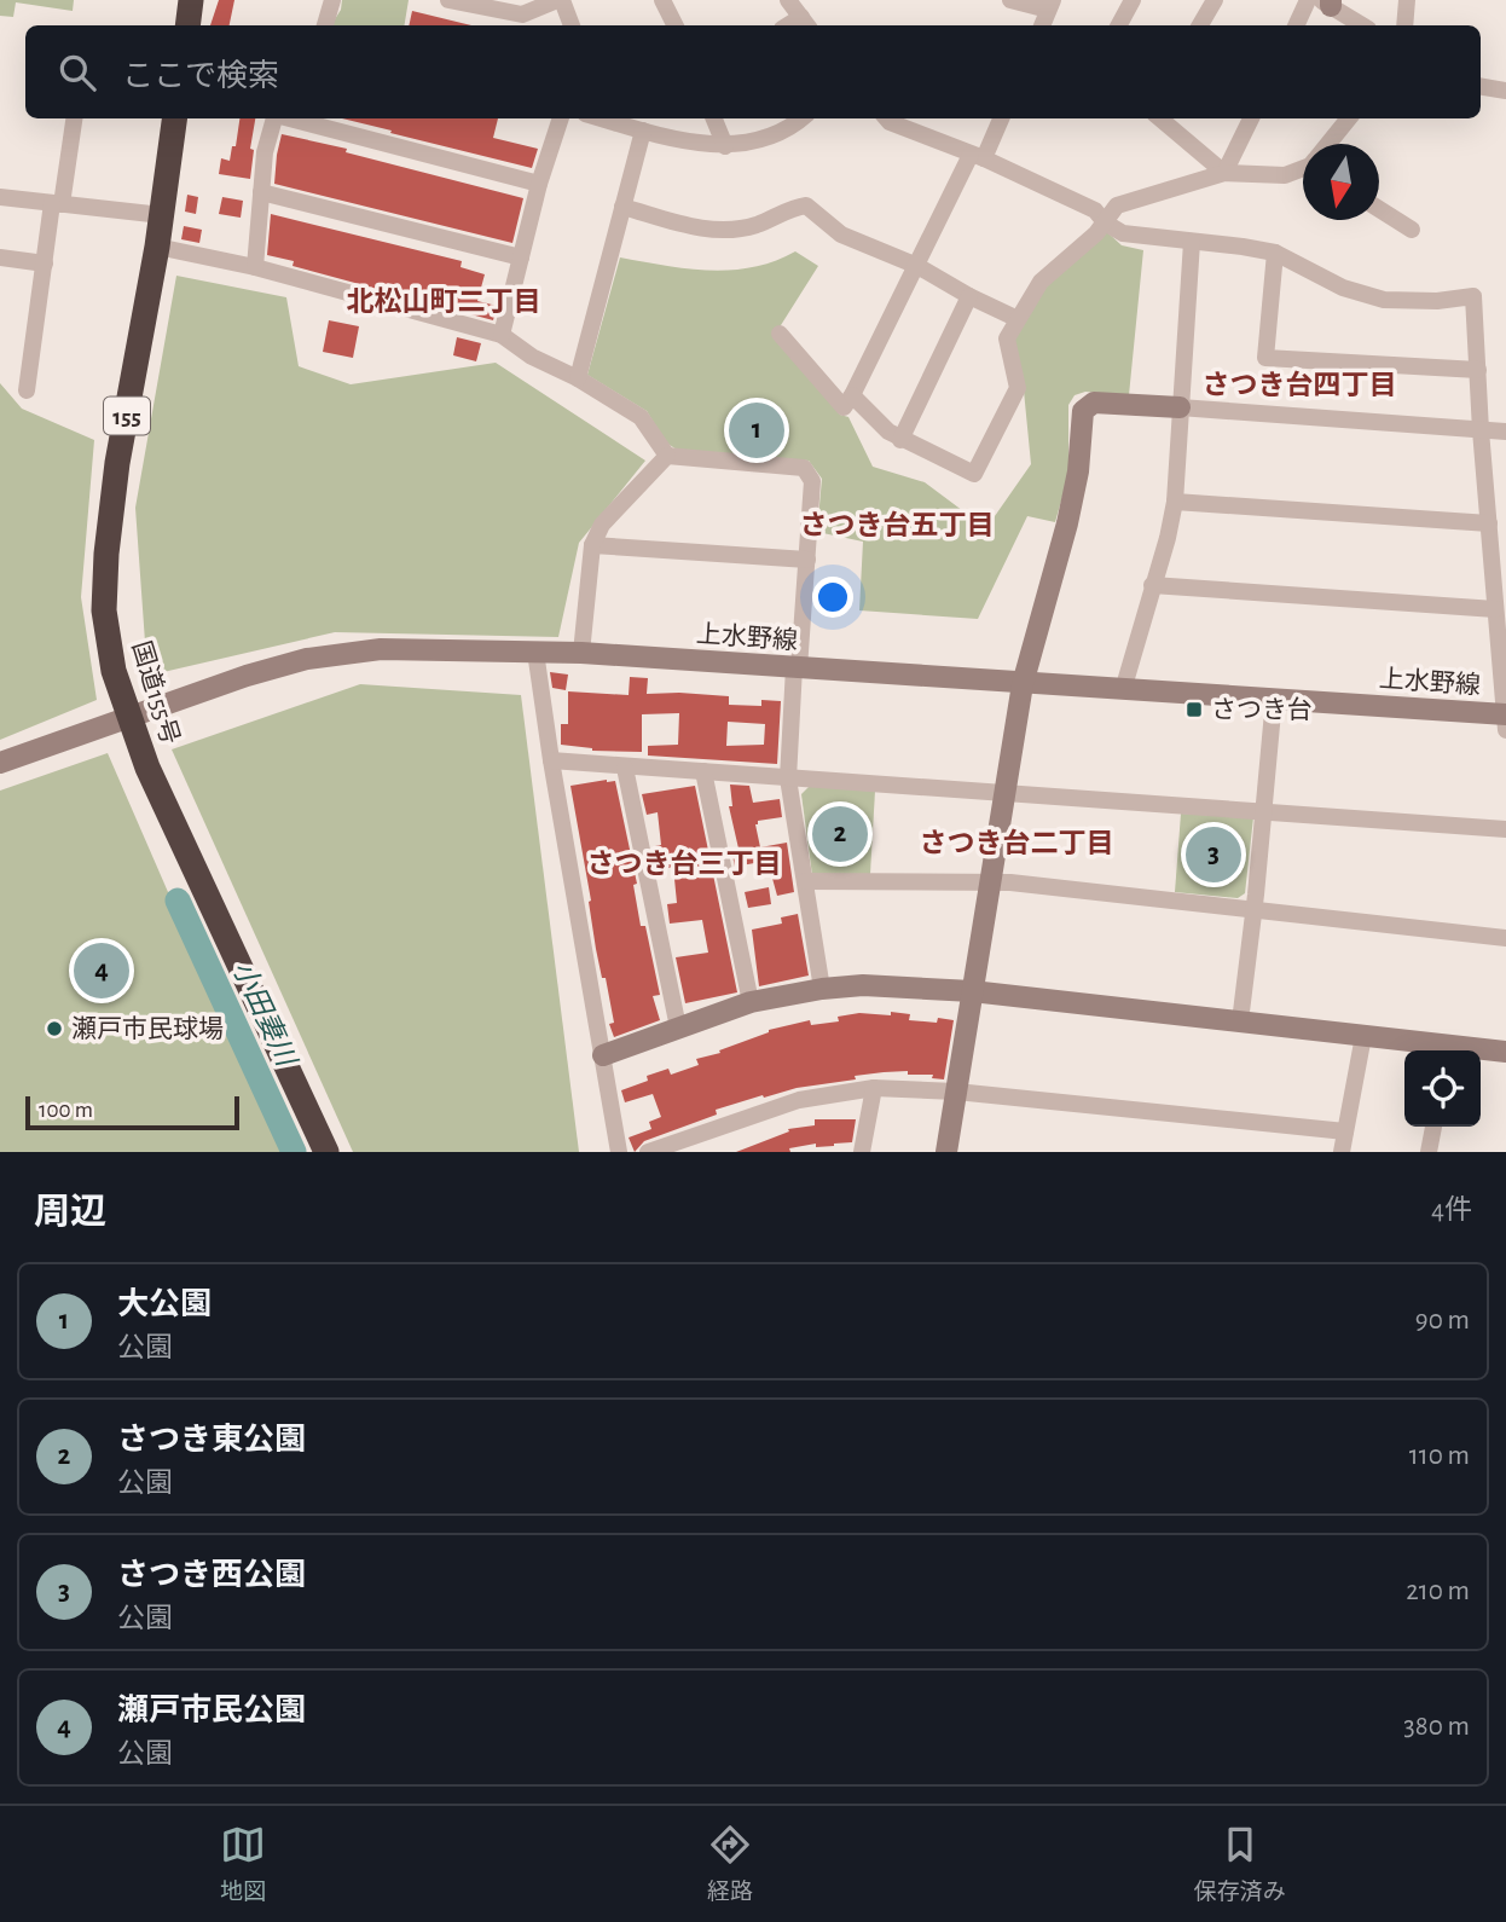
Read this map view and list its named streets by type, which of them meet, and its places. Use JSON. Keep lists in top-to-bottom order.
{
  "streets": {
    "highway": ["155", "国道155号"],
    "street": ["上水野線"]
  },
  "crossings": [
    ["上水野線", "国道155号"]
  ],
  "districts": [
    "北松山町二丁目",
    "さつき台四丁目",
    "さつき台五丁目",
    "さつき台二丁目",
    "さつき台三丁目"
  ],
  "water": ["小田妻川"],
  "places": {
    "transit": ["さつき台"],
    "other": ["瀬戸市民球場"]
  },
  "scale_bar": "100 m",
  "north": "bottom",
  "page": {
    "search": "ここで検索",
    "pins": [
      "1",
      "2",
      "3",
      "4"
    ],
    "scale": "100 m",
    "heading": ["周辺", "4件"],
    "list": [
      {
        "mark": "1",
        "name": "大公園",
        "note": "公園",
        "value": "90 m"
      },
      {
        "mark": "2",
        "name": "さつき東公園",
        "note": "公園",
        "value": "110 m"
      },
      {
        "mark": "3",
        "name": "さつき西公園",
        "note": "公園",
        "value": "210 m"
      },
      {
        "mark": "4",
        "name": "瀬戸市民公園",
        "note": "公園",
        "value": "380 m"
      }
    ],
    "nav": ["地図", "経路", "保存済み"]
  }
}
